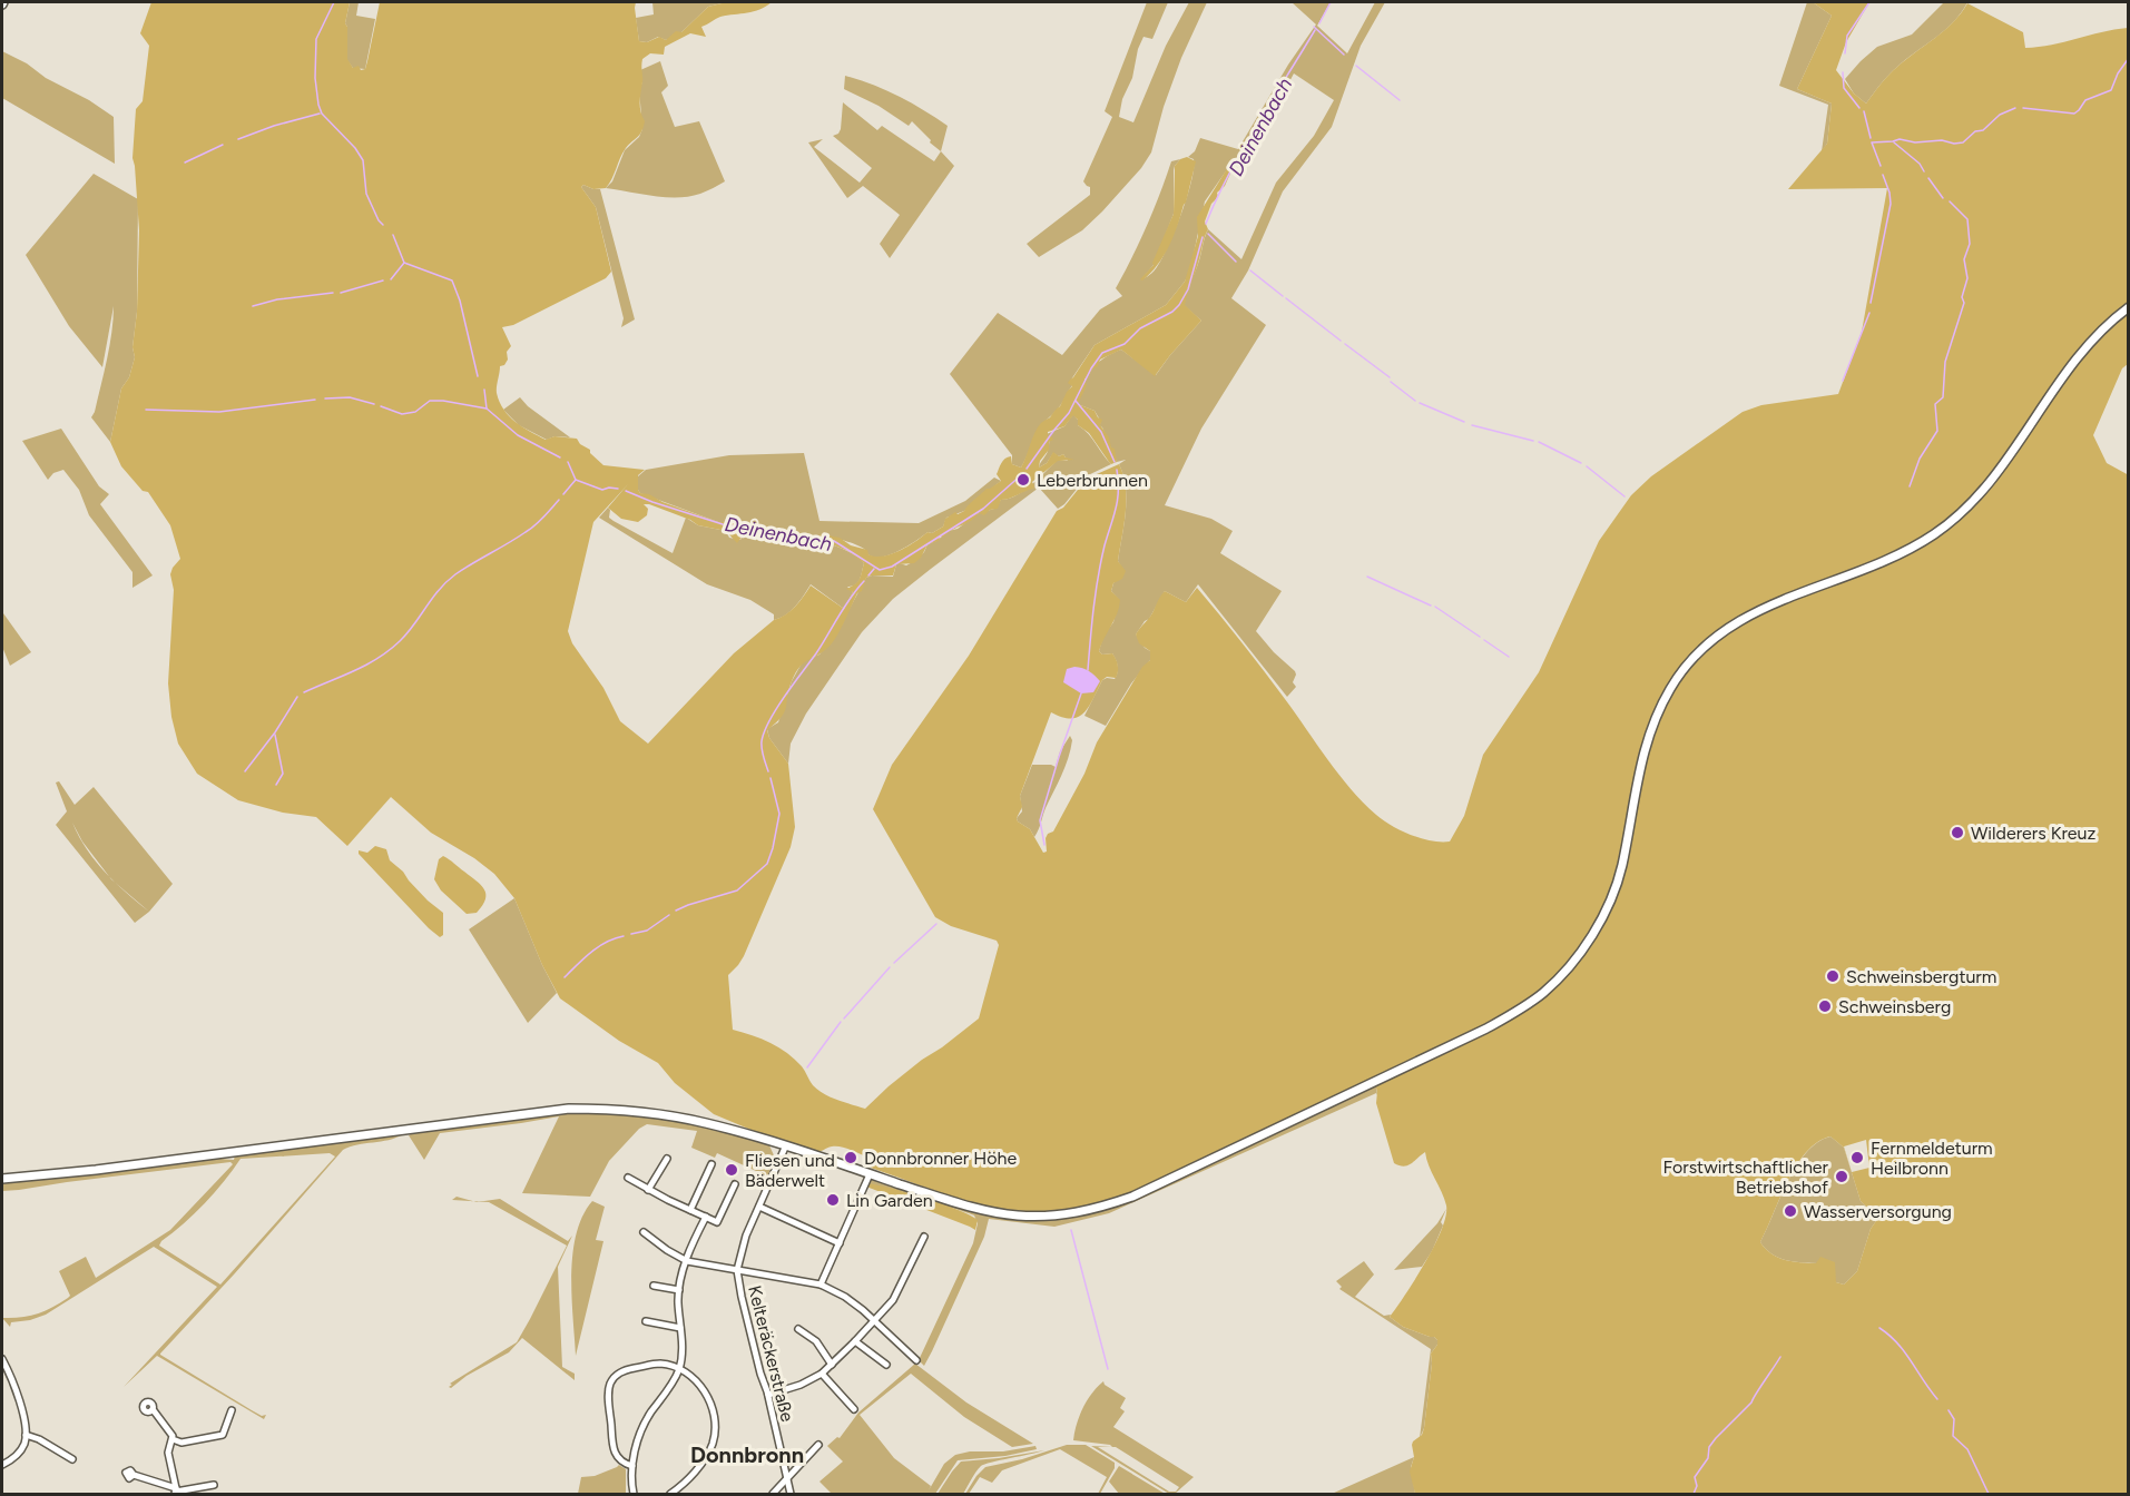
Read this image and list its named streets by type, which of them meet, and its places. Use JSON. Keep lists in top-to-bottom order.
{
  "streets": {
    "street": ["Kelteräckerstraße"]
  },
  "districts": ["Donnbronn"],
  "water": ["Deinenbach"],
  "places": [
    "Leberbrunnen",
    "Wilderers Kreuz",
    "Schweinsbergturm",
    "Schweinsberg",
    "Donnbronner Höhe",
    "Fernmeldeturm Heilbronn",
    "Fliesen und Bäderwelt",
    "Forstwirtschaftlicher Betriebshof",
    "Lin Garden",
    "Wasserversorgung"
  ]
}
